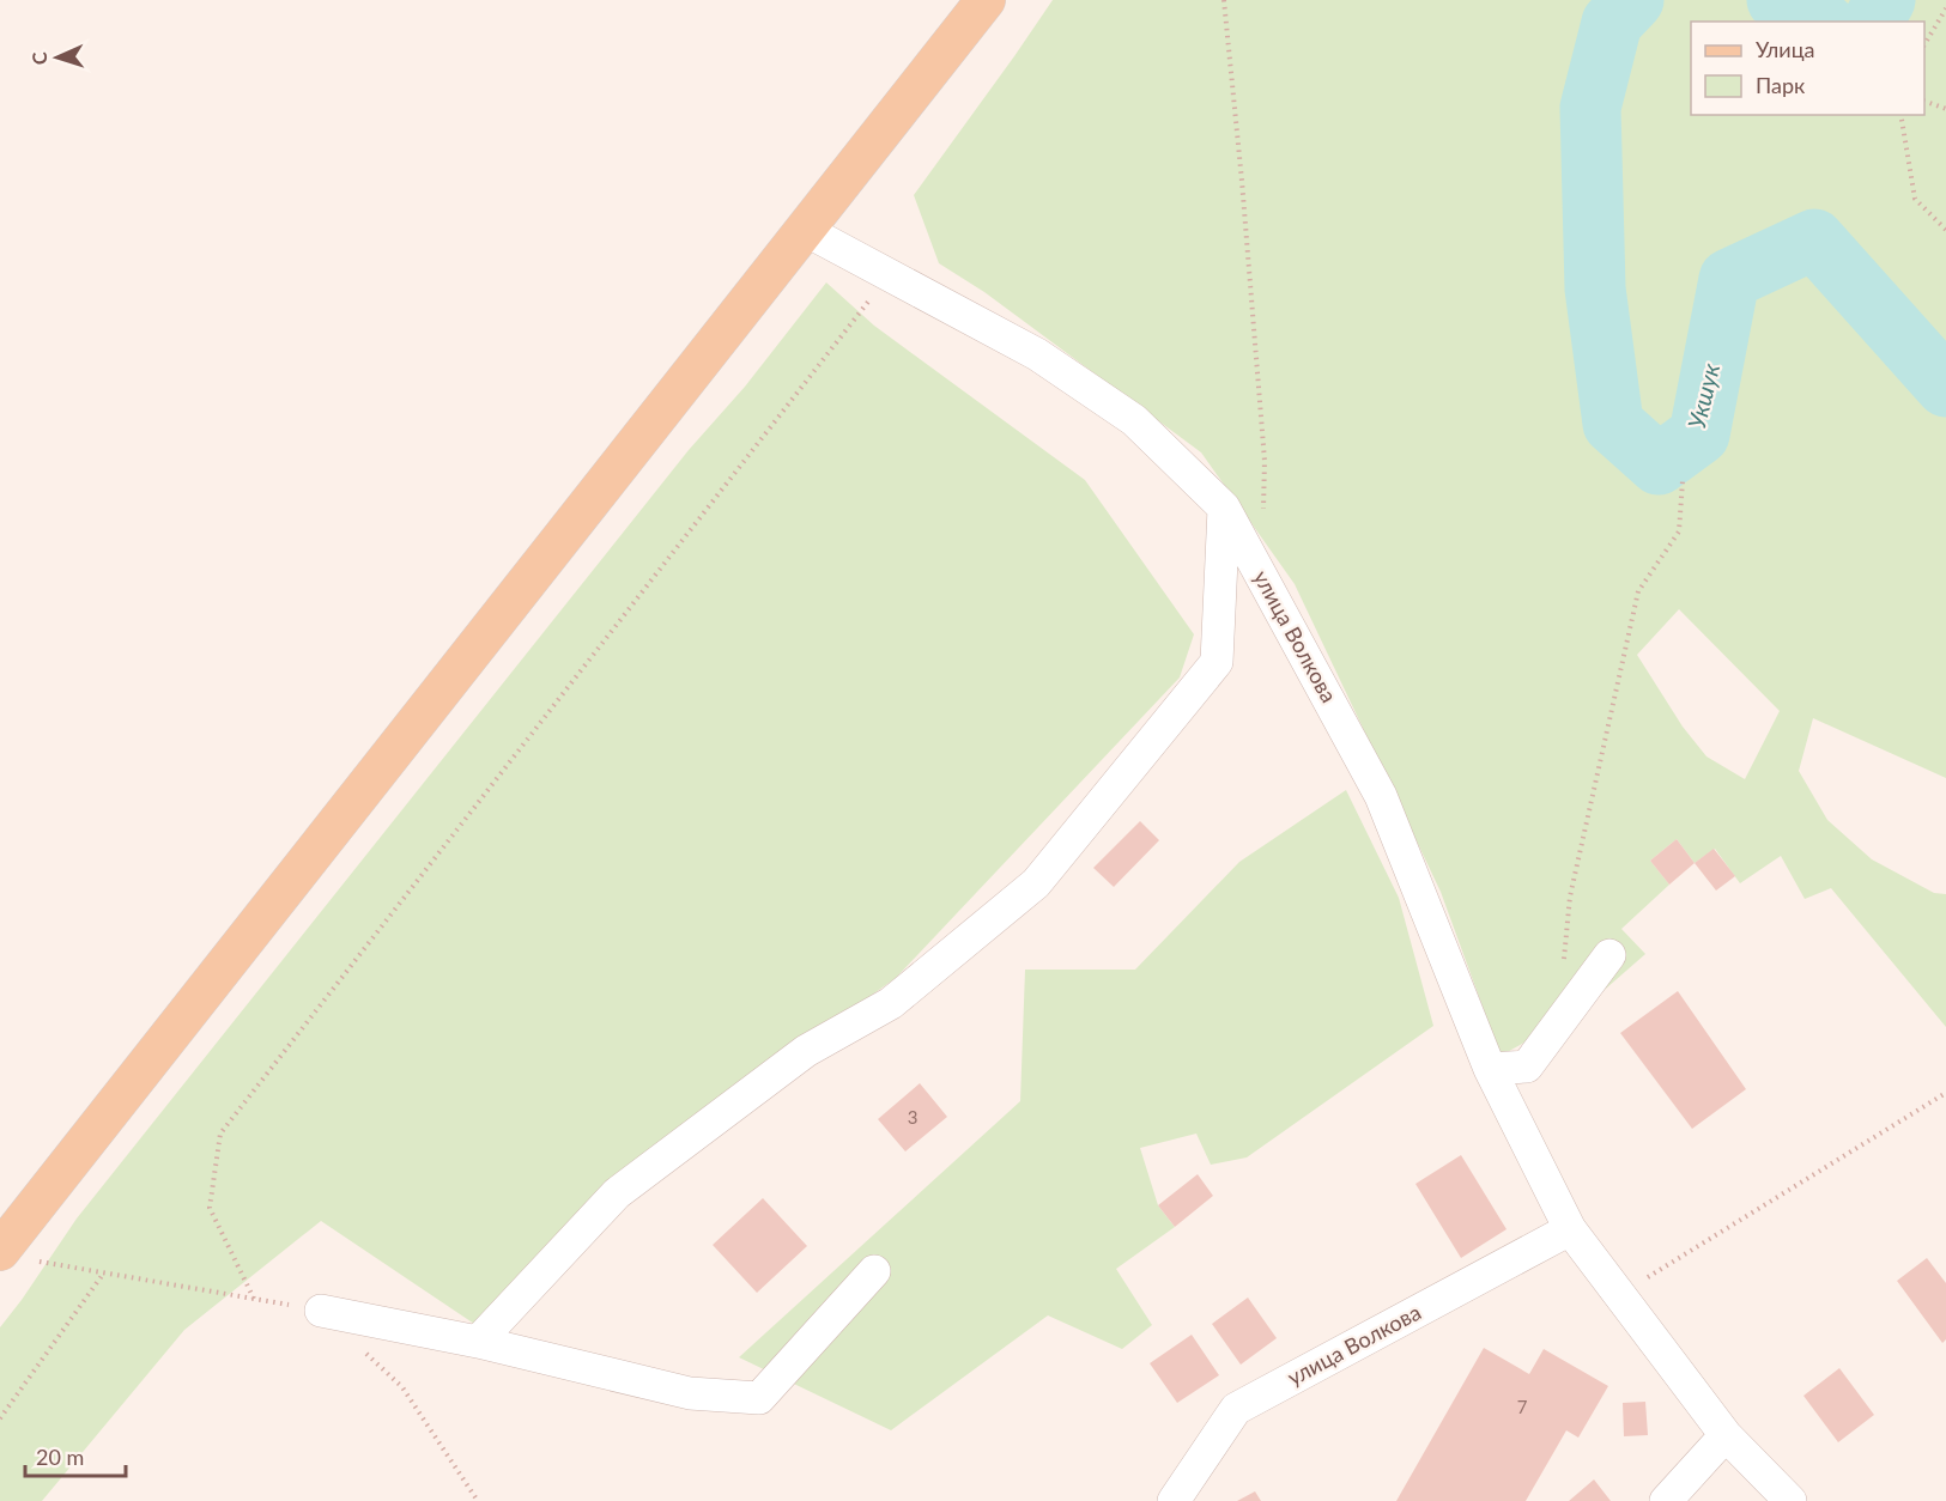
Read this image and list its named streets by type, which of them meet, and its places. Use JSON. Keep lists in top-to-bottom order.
{
  "streets": {
    "street": ["улица Волкова"]
  },
  "water": ["Укшук"],
  "house_numbers": ["3", "7"],
  "legend": ["Улица", "Парк"],
  "scale_bar": "20 m",
  "north": "left"
}
